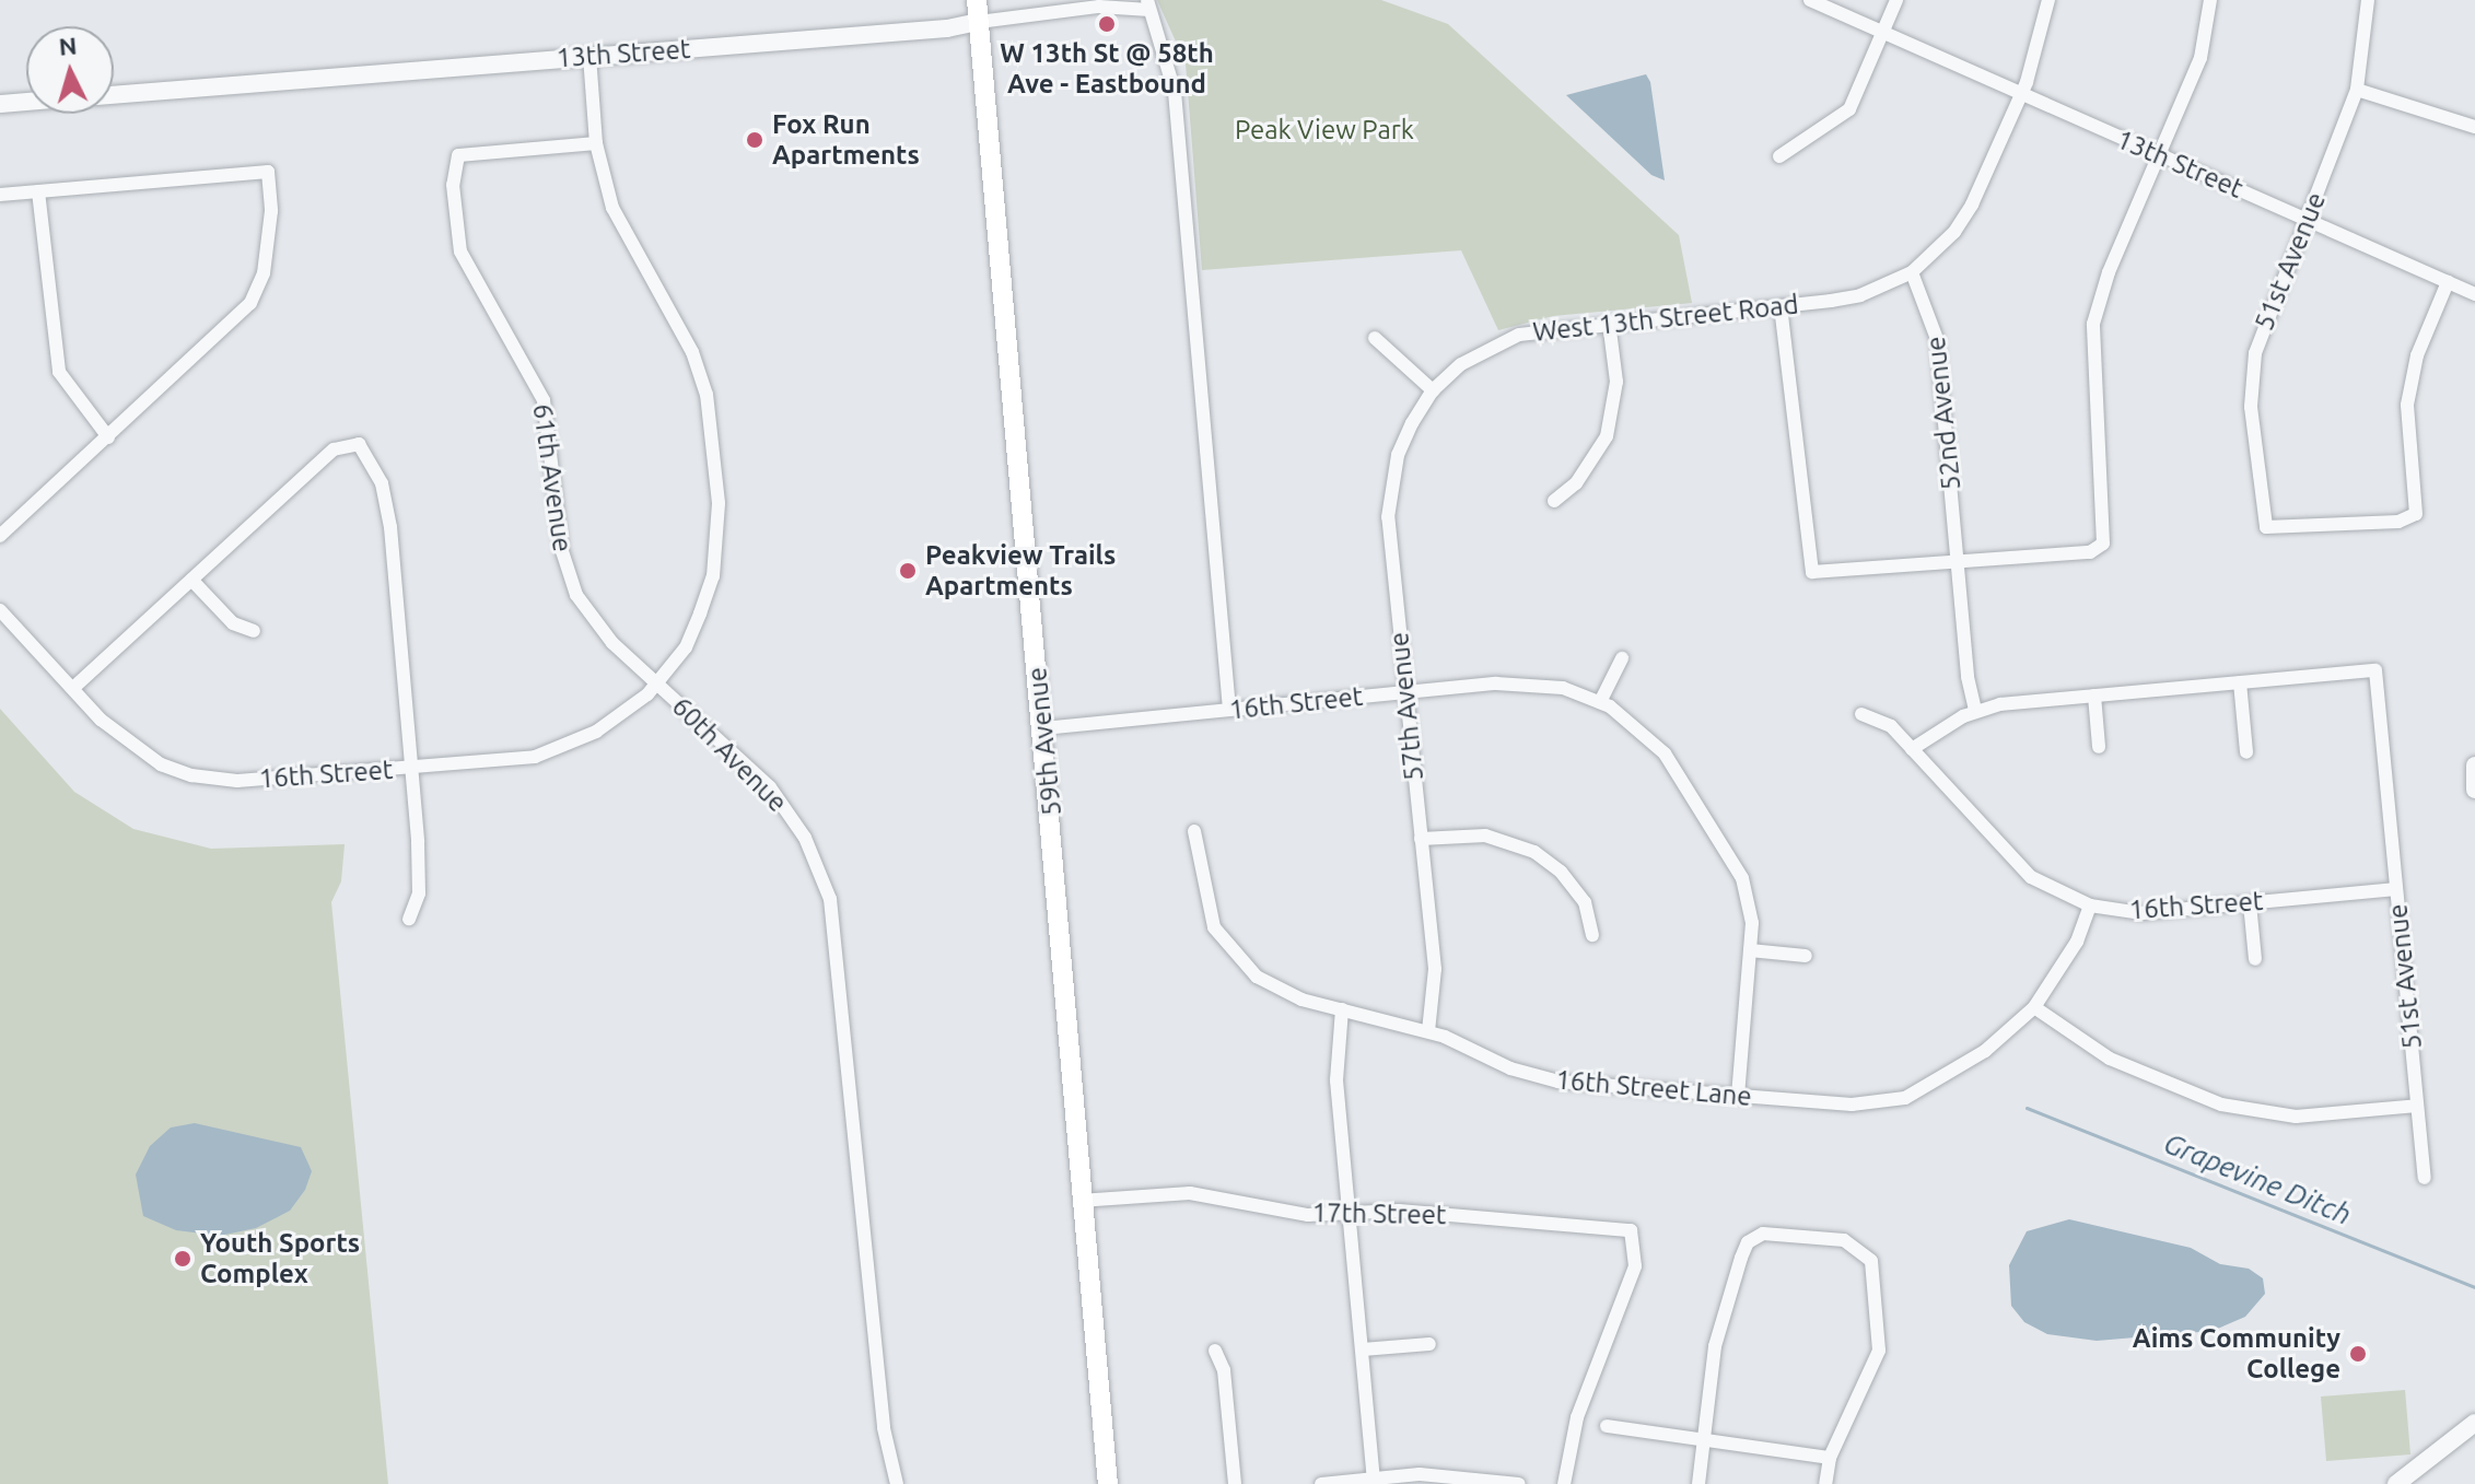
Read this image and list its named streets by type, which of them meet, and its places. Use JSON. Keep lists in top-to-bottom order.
{
  "streets": {
    "main road": ["59th Avenue"],
    "street": [
      "13th Street",
      "51st Avenue",
      "West 13th Street Road",
      "52nd Avenue",
      "61th Avenue",
      "16th Street",
      "57th Avenue",
      "60th Avenue",
      "16th Street Lane",
      "17th Street"
    ]
  },
  "crossings": [
    ["13th Street", "51st Avenue"],
    ["13th Street", "59th Avenue"],
    ["13th Street", "60th Avenue"],
    ["51st Avenue", "16th Street"],
    ["West 13th Street Road", "52nd Avenue"],
    ["West 13th Street Road", "57th Avenue"],
    ["61th Avenue", "16th Street"],
    ["61th Avenue", "60th Avenue"],
    ["16th Street", "57th Avenue"],
    ["16th Street", "59th Avenue"],
    ["16th Street", "60th Avenue"],
    ["16th Street", "16th Street Lane"],
    ["57th Avenue", "16th Street Lane"],
    ["59th Avenue", "17th Street"]
  ],
  "water": ["Grapevine Ditch"],
  "parks": ["Peak View Park"],
  "places": [
    "W 13th St @ 58th Ave - Eastbound",
    "Fox Run Apartments",
    "Peakview Trails Apartments",
    "Youth Sports Complex",
    "Aims Community College"
  ],
  "north": "top"
}
